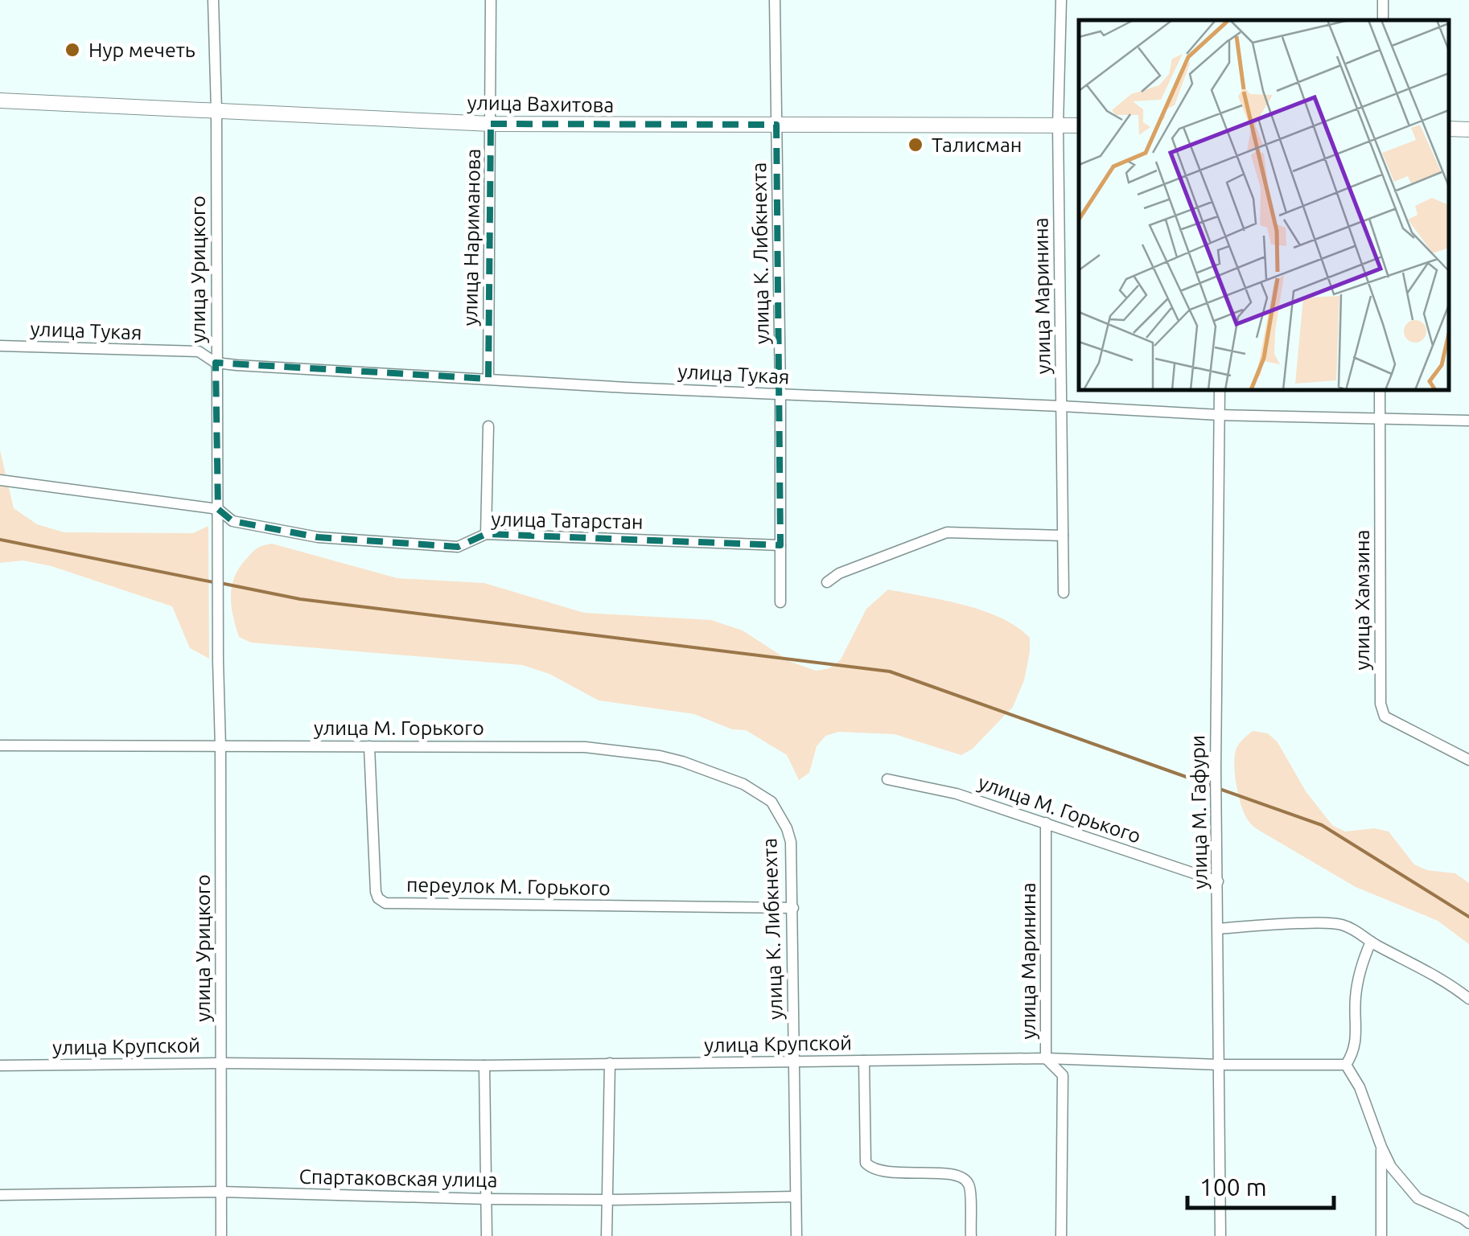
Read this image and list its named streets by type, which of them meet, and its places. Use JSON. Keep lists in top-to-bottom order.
{
  "streets": {
    "street": [
      "улица Вахитова",
      "улица Нариманова",
      "улица К. Либкнехта",
      "улица Урицкого",
      "улица Маринина",
      "улица Тукая",
      "улица Татарстан",
      "улица Хамзина",
      "улица М. Горького",
      "улица М. Гафури",
      "переулок М. Горького",
      "улица Крупской",
      "Спартаковская улица"
    ]
  },
  "crossings": [
    ["улица Вахитова", "улица Нариманова"],
    ["улица Вахитова", "улица К. Либкнехта"],
    ["улица Вахитова", "улица Урицкого"],
    ["улица Вахитова", "улица Маринина"],
    ["улица Нариманова", "улица Тукая"],
    ["улица К. Либкнехта", "улица Тукая"],
    ["улица К. Либкнехта", "улица Татарстан"],
    ["улица К. Либкнехта", "улица М. Горького"],
    ["улица К. Либкнехта", "переулок М. Горького"],
    ["улица К. Либкнехта", "улица Крупской"],
    ["улица К. Либкнехта", "Спартаковская улица"],
    ["улица Урицкого", "улица Тукая"],
    ["улица Урицкого", "улица Татарстан"],
    ["улица Урицкого", "улица М. Горького"],
    ["улица Урицкого", "улица Крупской"],
    ["улица Урицкого", "Спартаковская улица"],
    ["улица Маринина", "улица Тукая"],
    ["улица Маринина", "улица М. Горького"],
    ["улица Маринина", "улица Крупской"],
    ["улица Тукая", "улица Хамзина"],
    ["улица Тукая", "улица М. Гафури"],
    ["улица М. Горького", "улица М. Гафури"],
    ["улица М. Горького", "переулок М. Горького"],
    ["улица М. Гафури", "улица Крупской"]
  ],
  "places": ["Нур мечеть", "Талисман"],
  "scale_bar": "100 m"
}
